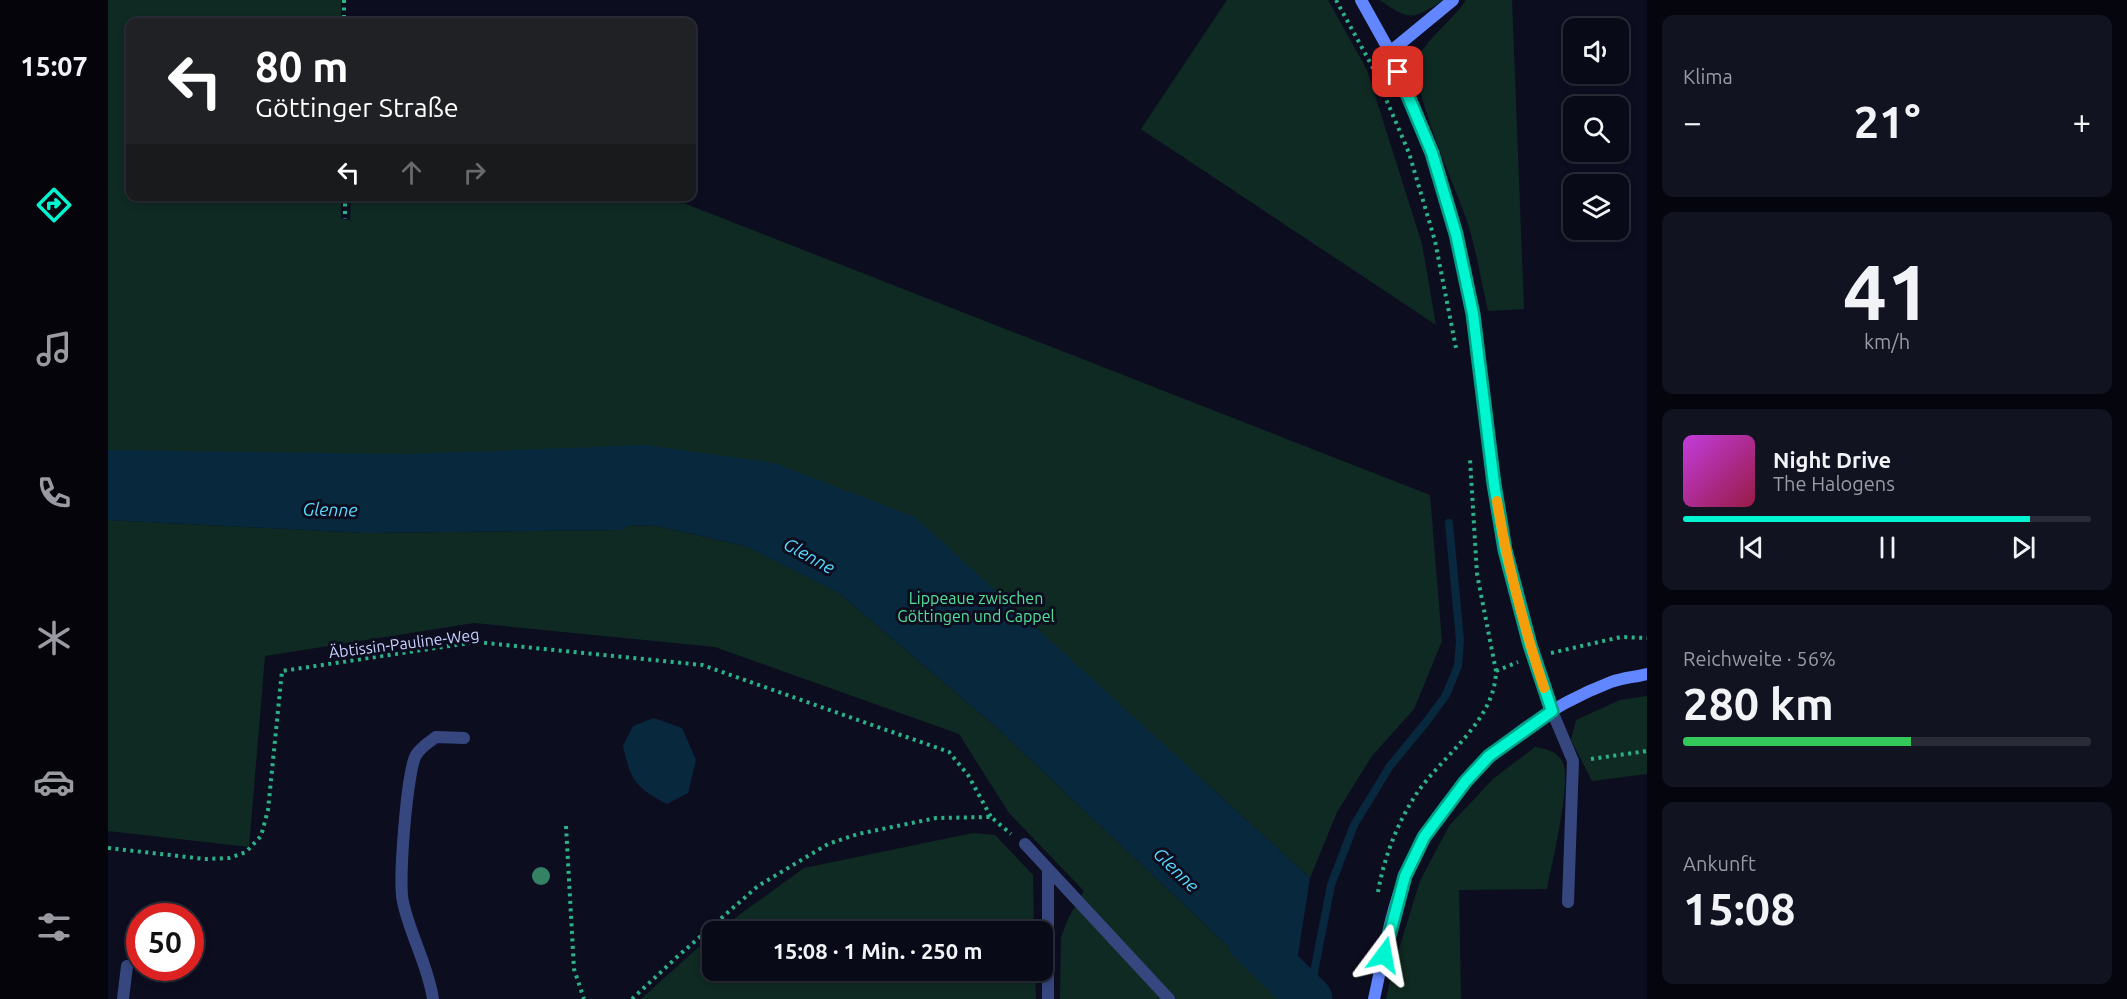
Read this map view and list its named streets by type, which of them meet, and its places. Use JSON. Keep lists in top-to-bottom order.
{
  "streets": {
    "path": ["Äbtissin-Pauline-Weg"]
  },
  "water": ["Glenne"],
  "parks": ["Lippeaue zwischen Göttingen und Cappel"],
  "page": {
    "tabs": "15:07",
    "tile": [
      "Klima",
      ["41", "km/h"],
      ["Reichweite · 56%", "280 km"],
      ["Ankunft", "15:08"]
    ],
    "turn": ["80 m", "Göttinger Straße"],
    "heat": ["−", "21°", "+"],
    "song": ["Night Drive", "The Halogens"],
    "limit": "50",
    "trip": "15:08 · 1 Min. · 250 m"
  }
}
